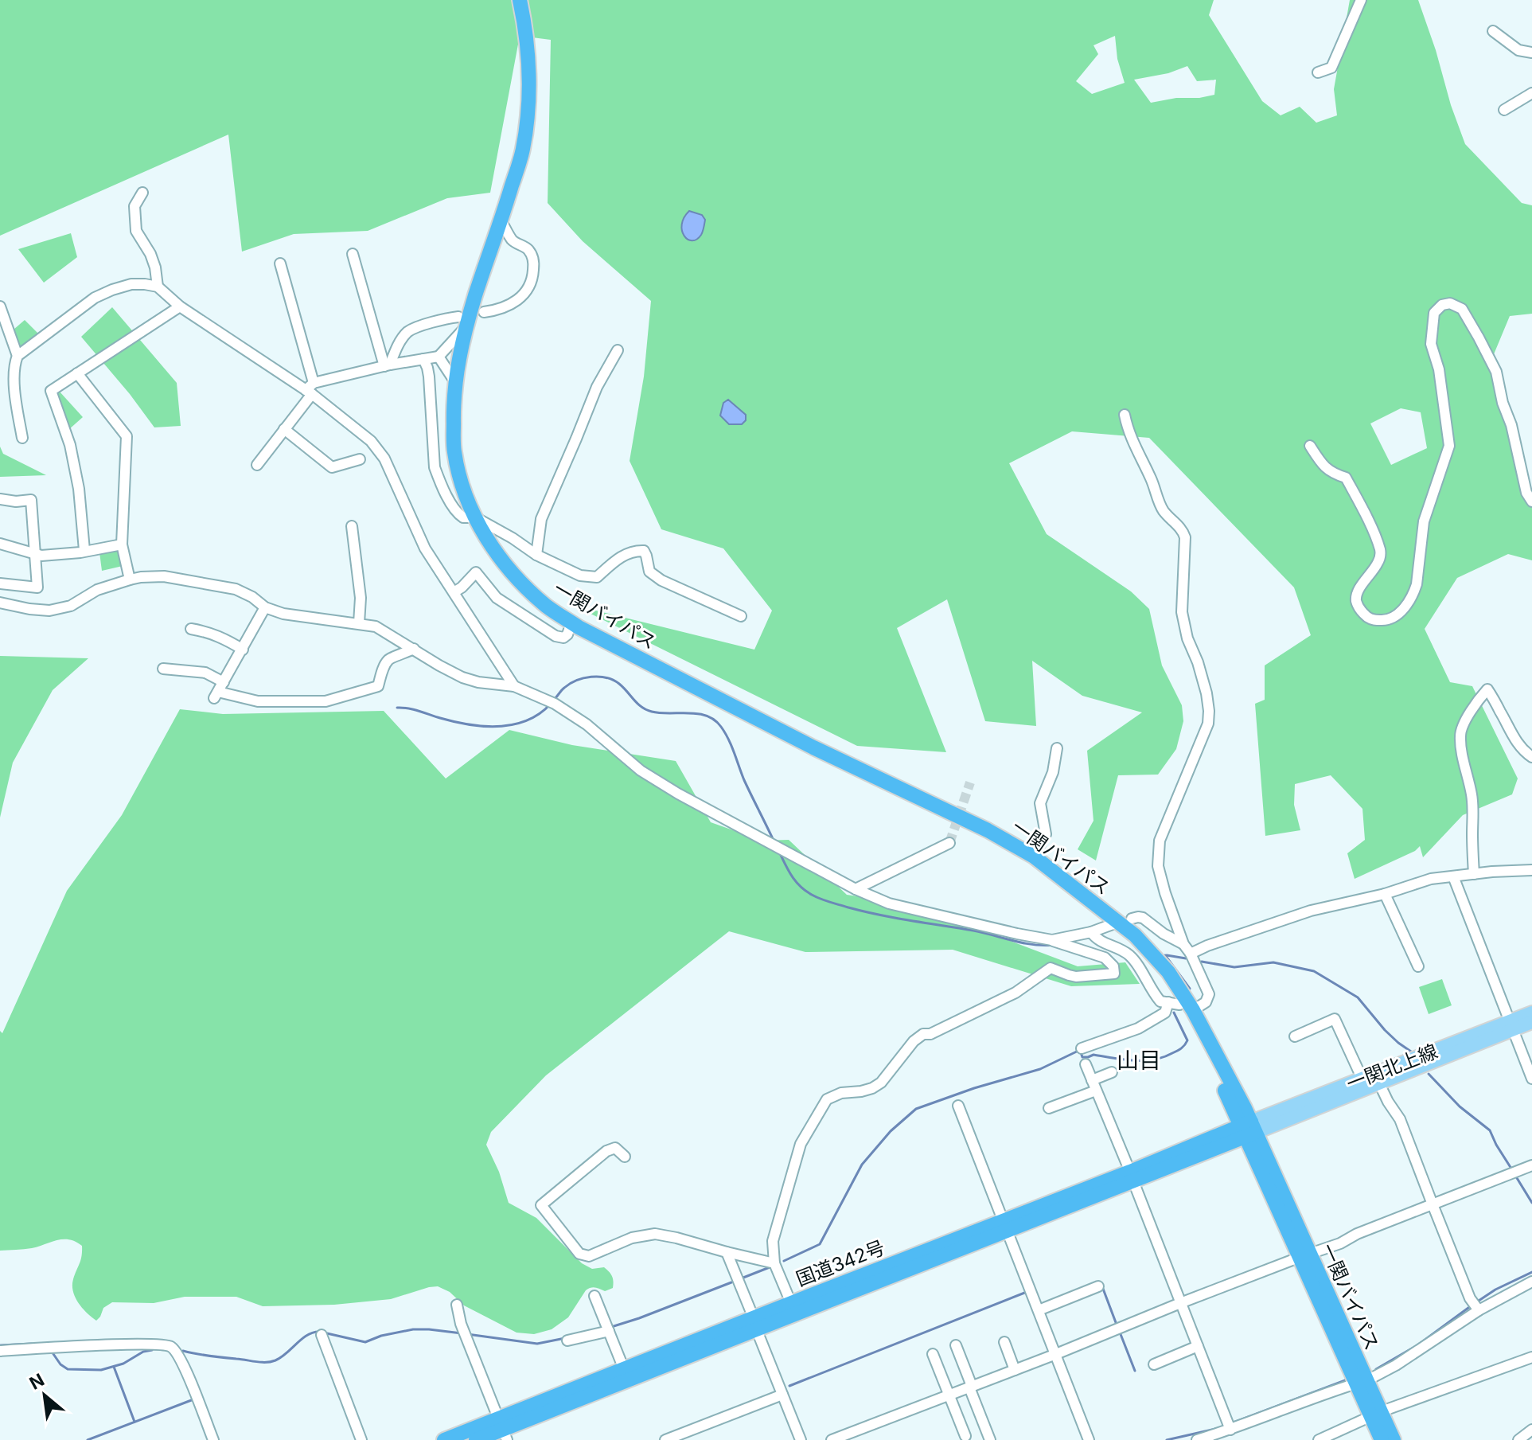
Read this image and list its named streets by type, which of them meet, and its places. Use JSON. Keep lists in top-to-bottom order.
{
  "streets": {
    "highway": ["一関バイパス", "国道342号"],
    "main road": ["一関北上線"]
  },
  "crossings": [
    ["一関バイパス", "一関北上線"],
    ["一関バイパス", "国道342号"],
    ["一関北上線", "国道342号"]
  ],
  "districts": ["山目"],
  "north": "top left"
}
